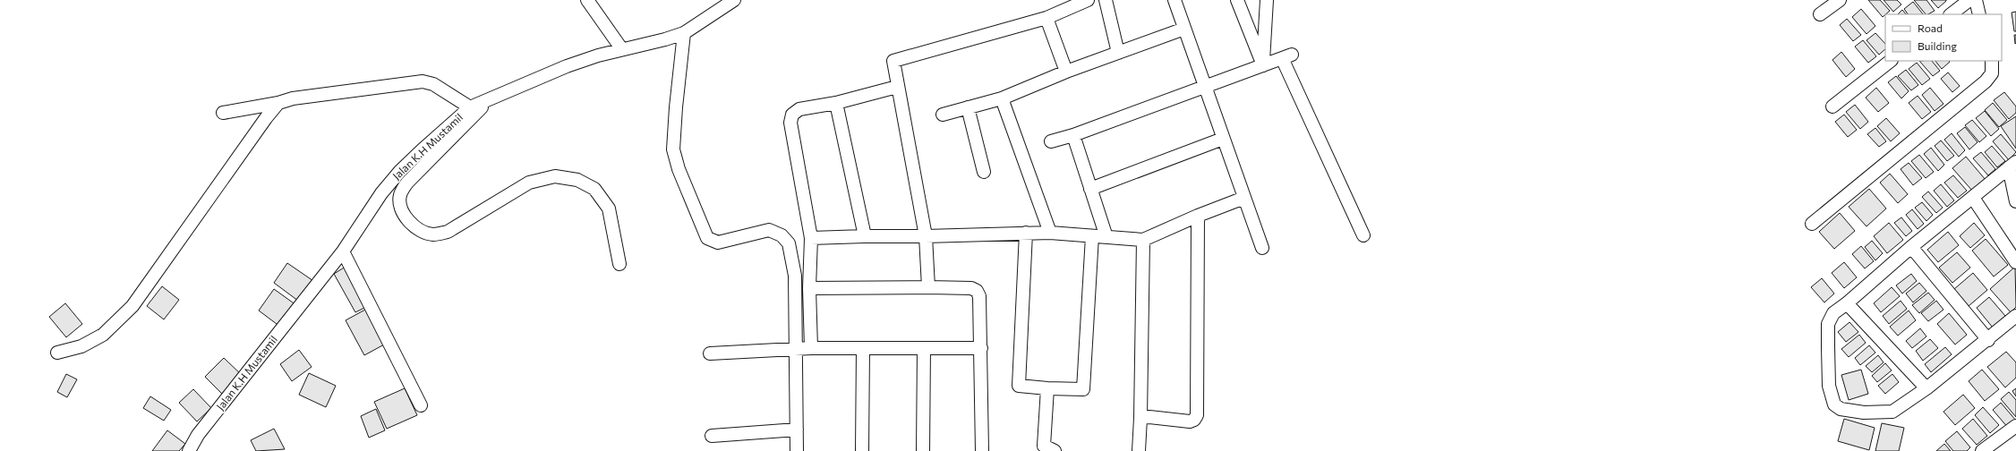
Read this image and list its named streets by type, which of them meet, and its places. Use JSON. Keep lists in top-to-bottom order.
{
  "streets": {
    "street": ["Jalan K.H Mustamil"]
  },
  "legend": ["Road", "Building"]
}
